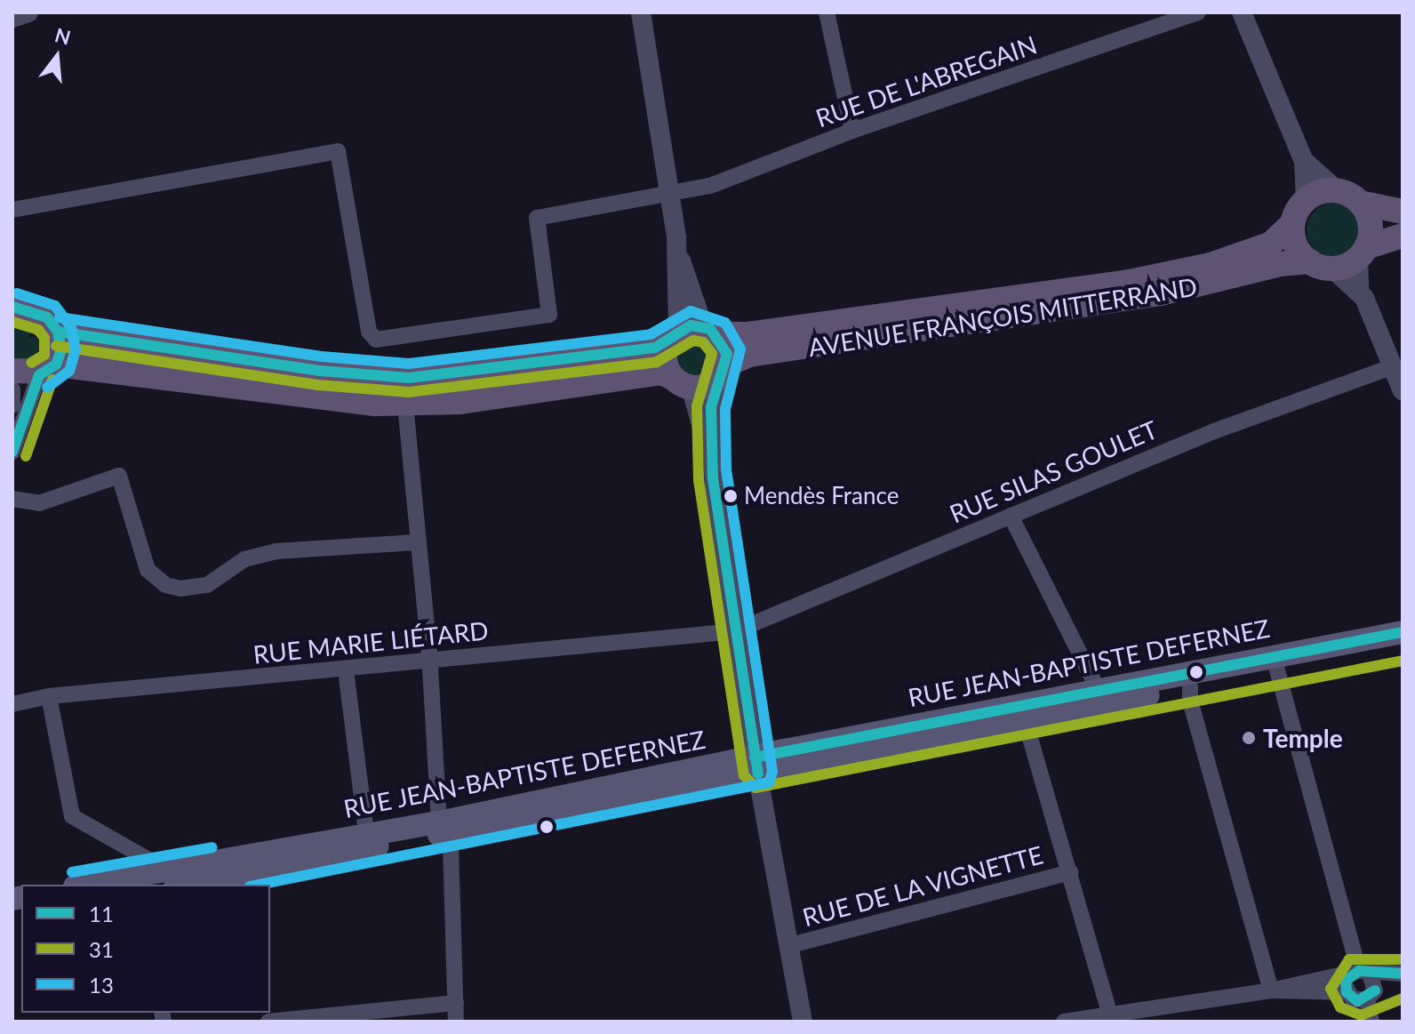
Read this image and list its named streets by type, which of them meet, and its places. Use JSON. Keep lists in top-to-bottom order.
{
  "streets": {
    "main road": ["AVENUE FRANÇOIS MITTERRAND", "RUE JEAN-BAPTISTE DEFERNEZ"],
    "street": [
      "RUE DE L'ABREGAIN",
      "RUE SILAS GOULET",
      "RUE MARIE LIÉTARD",
      "RUE DE LA VIGNETTE"
    ]
  },
  "crossings": [
    ["RUE SILAS GOULET", "RUE MARIE LIÉTARD"]
  ],
  "places": ["Mendès France", "Temple"],
  "lines": ["transit line 13", "transit line 11", "transit line 31"],
  "legend": ["11", "31", "13"],
  "north": "top"
}
